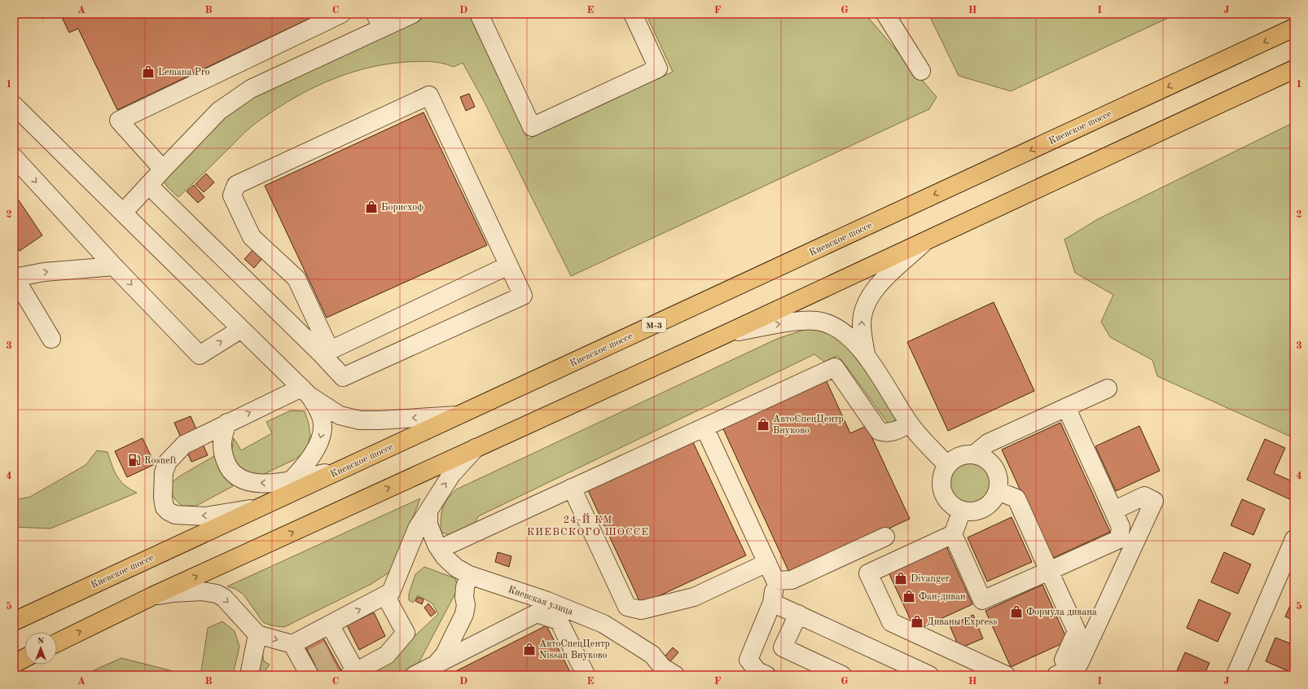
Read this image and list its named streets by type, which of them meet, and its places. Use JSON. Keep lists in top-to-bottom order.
{
  "streets": {
    "highway": ["Киевское шоссе", "М-3"],
    "street": ["Киевская улица"]
  },
  "districts": ["24-Й КМ КИЕВСКОГО ШОССЕ"],
  "places": {
    "shop": [
      "Lemana Pro",
      "Борисхоф",
      "АвтоСпецЦентр Внуково",
      "Divanger",
      "Фан-диван",
      "Формула дивана",
      "Диваны Express",
      "АвтоСпецЦентр Nissan Внуково"
    ],
    "fuel station": ["Rosneft"]
  },
  "north": "top",
  "grid": {
    "columns": [
      "A",
      "B",
      "C",
      "D",
      "E",
      "F",
      "G",
      "H",
      "I",
      "J"
    ],
    "rows": [
      "1",
      "2",
      "3",
      "4",
      "5"
    ]
  }
}
